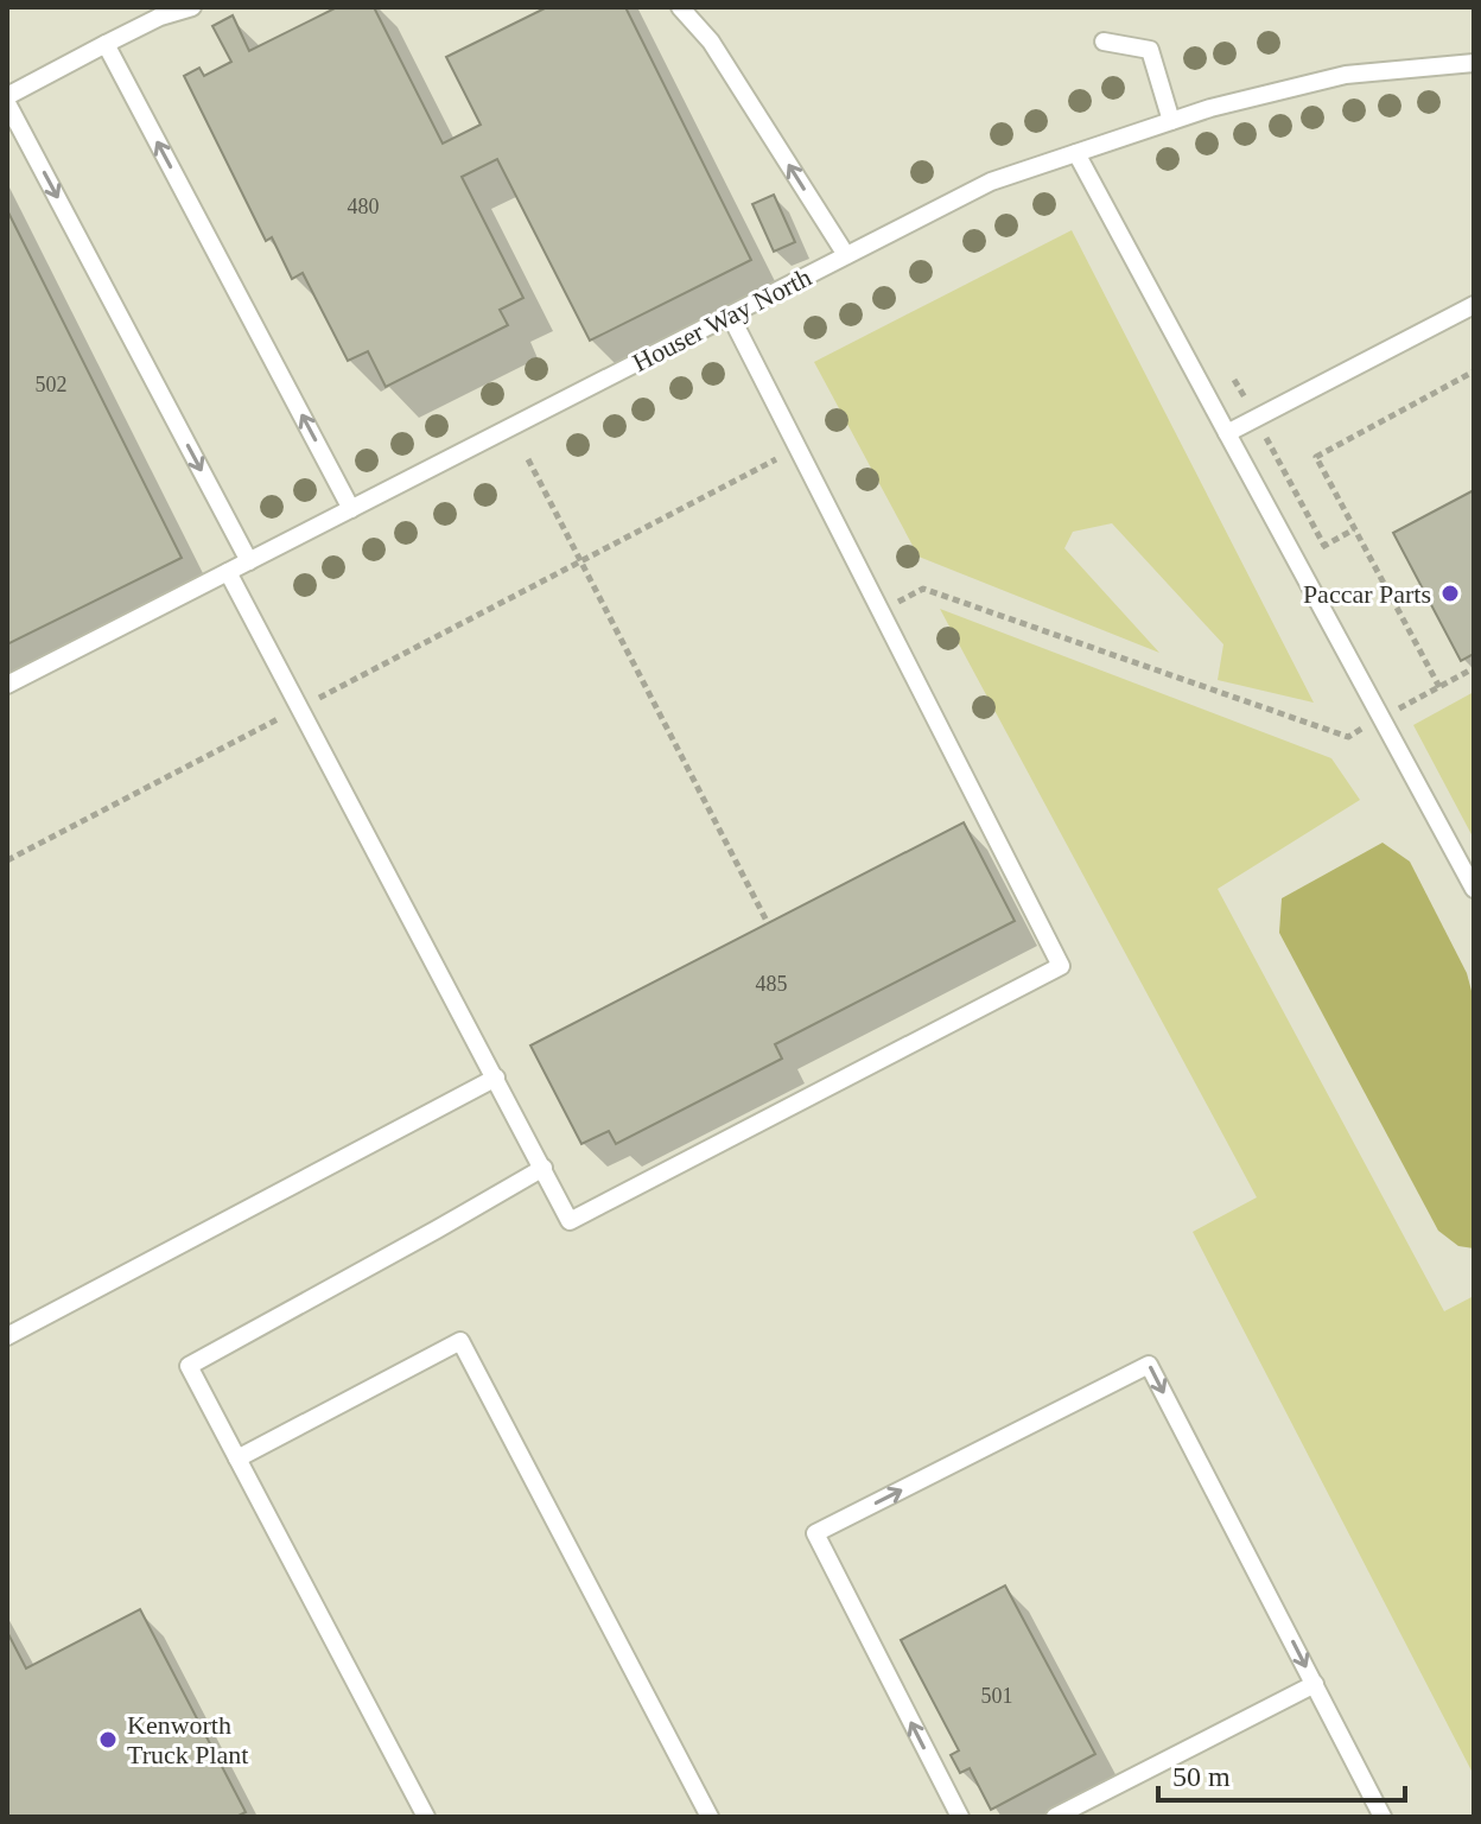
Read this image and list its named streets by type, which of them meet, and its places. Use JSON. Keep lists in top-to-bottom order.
{
  "streets": {
    "lane": ["Houser Way North"]
  },
  "places": ["Paccar Parts", "Kenworth Truck Plant"],
  "house_numbers": [
    "480",
    "502",
    "485",
    "501"
  ],
  "scale_bar": "50 m"
}
